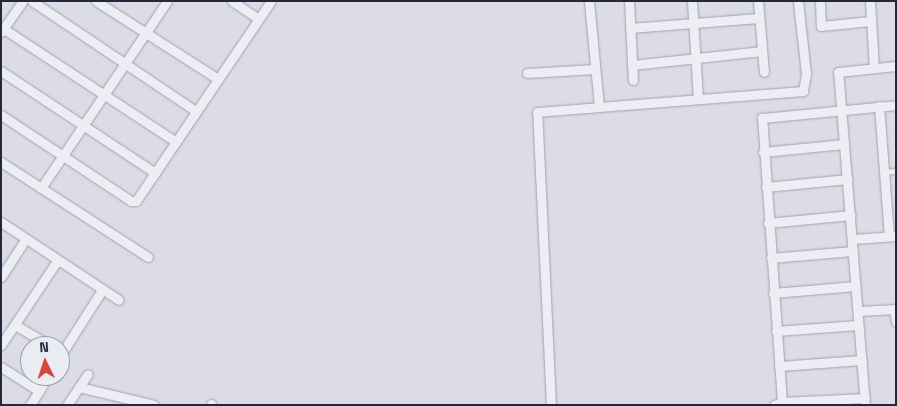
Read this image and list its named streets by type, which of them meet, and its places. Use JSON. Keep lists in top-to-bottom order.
{
  "north": "top"
}
